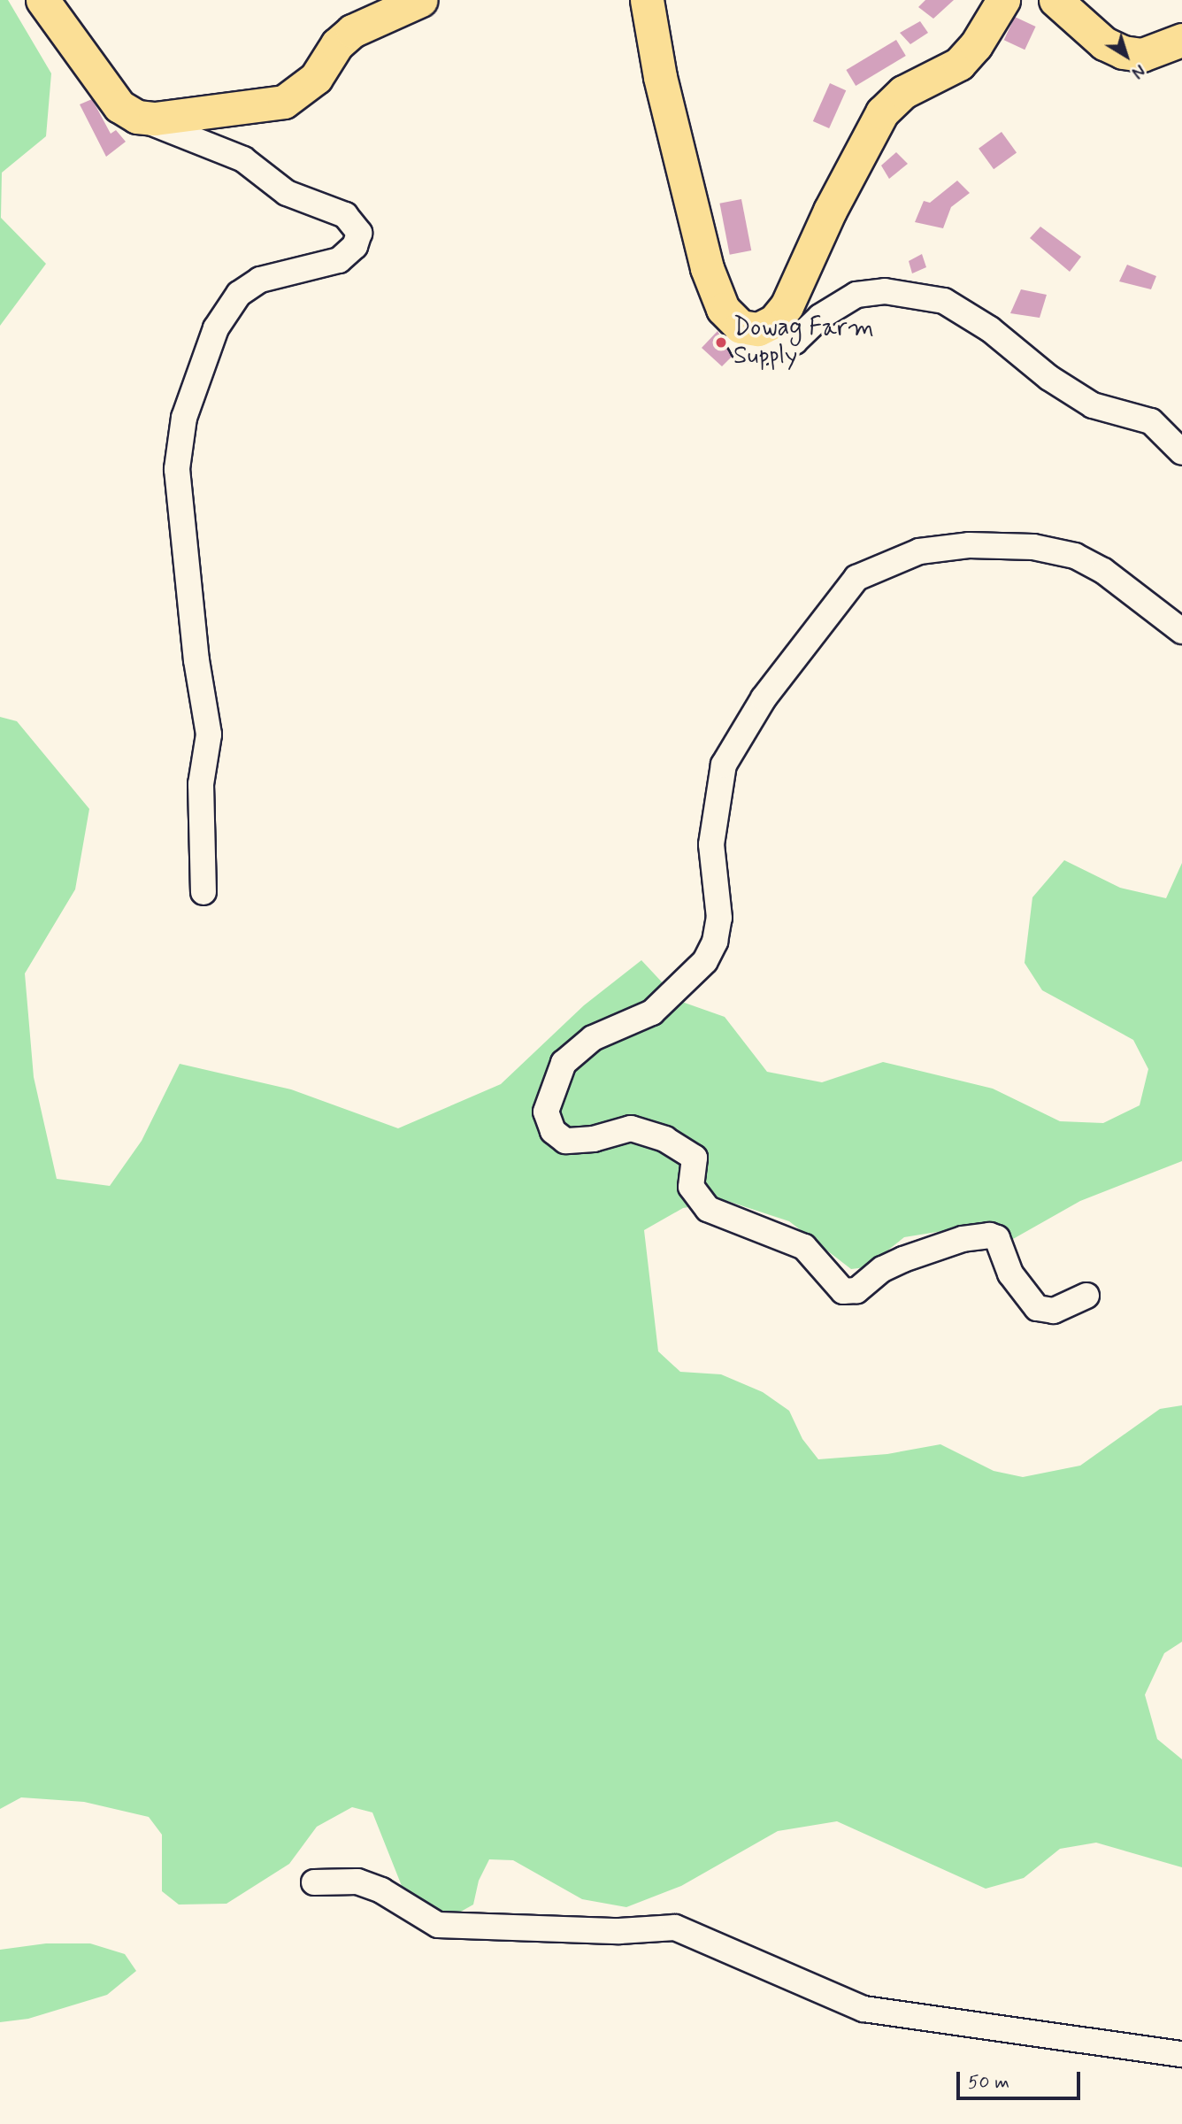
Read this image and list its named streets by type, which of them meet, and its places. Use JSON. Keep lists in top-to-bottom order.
{
  "places": ["Dowag Farm Supply"],
  "scale_bar": "50 m",
  "north": "bottom right"
}
